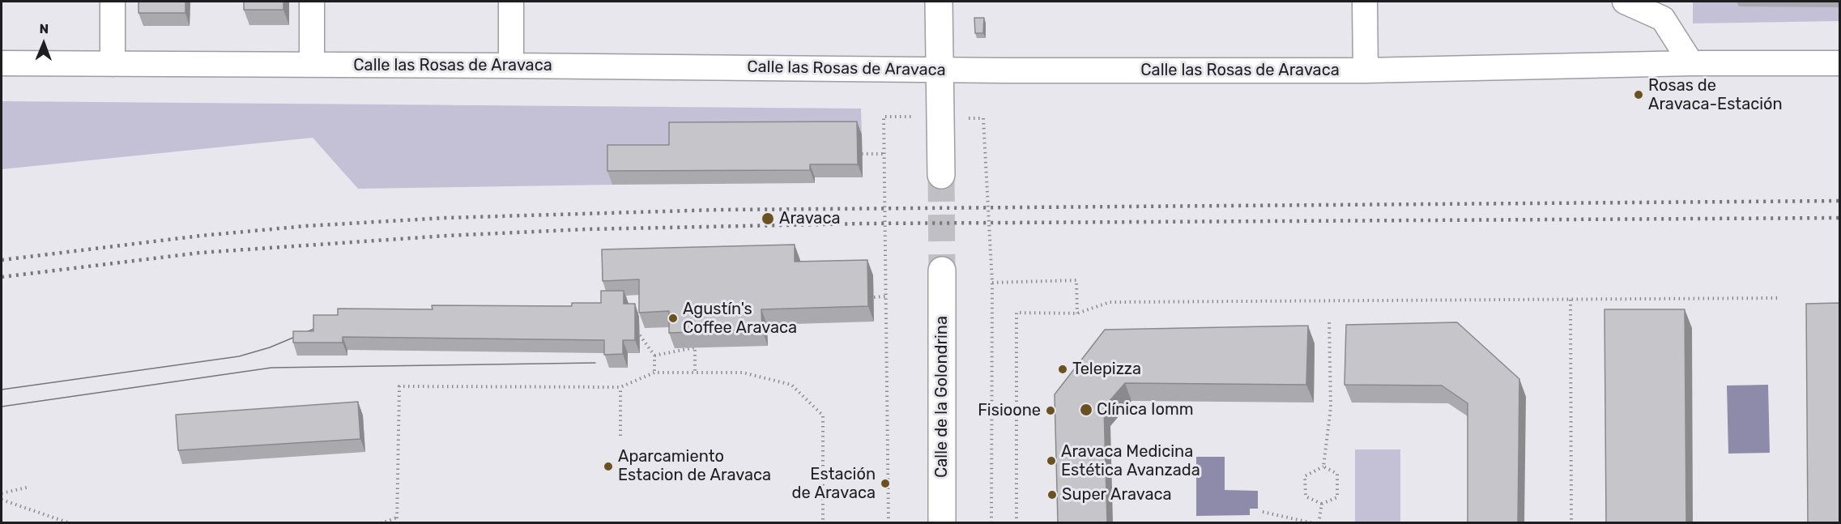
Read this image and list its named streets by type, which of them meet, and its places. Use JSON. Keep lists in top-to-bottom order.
{
  "streets": {
    "street": ["Calle las Rosas de Aravaca", "Calle de la Golondrina"]
  },
  "places": [
    "Rosas de Aravaca-Estación",
    "Aravaca",
    "Agustín's Coffee Aravaca",
    "Telepizza",
    "Clínica Iomm",
    "Fisioone",
    "Aravaca Medicina Estética Avanzada",
    "Aparcamiento Estacion de Aravaca",
    "Estación de Aravaca",
    "Super Aravaca"
  ],
  "north": "top"
}
